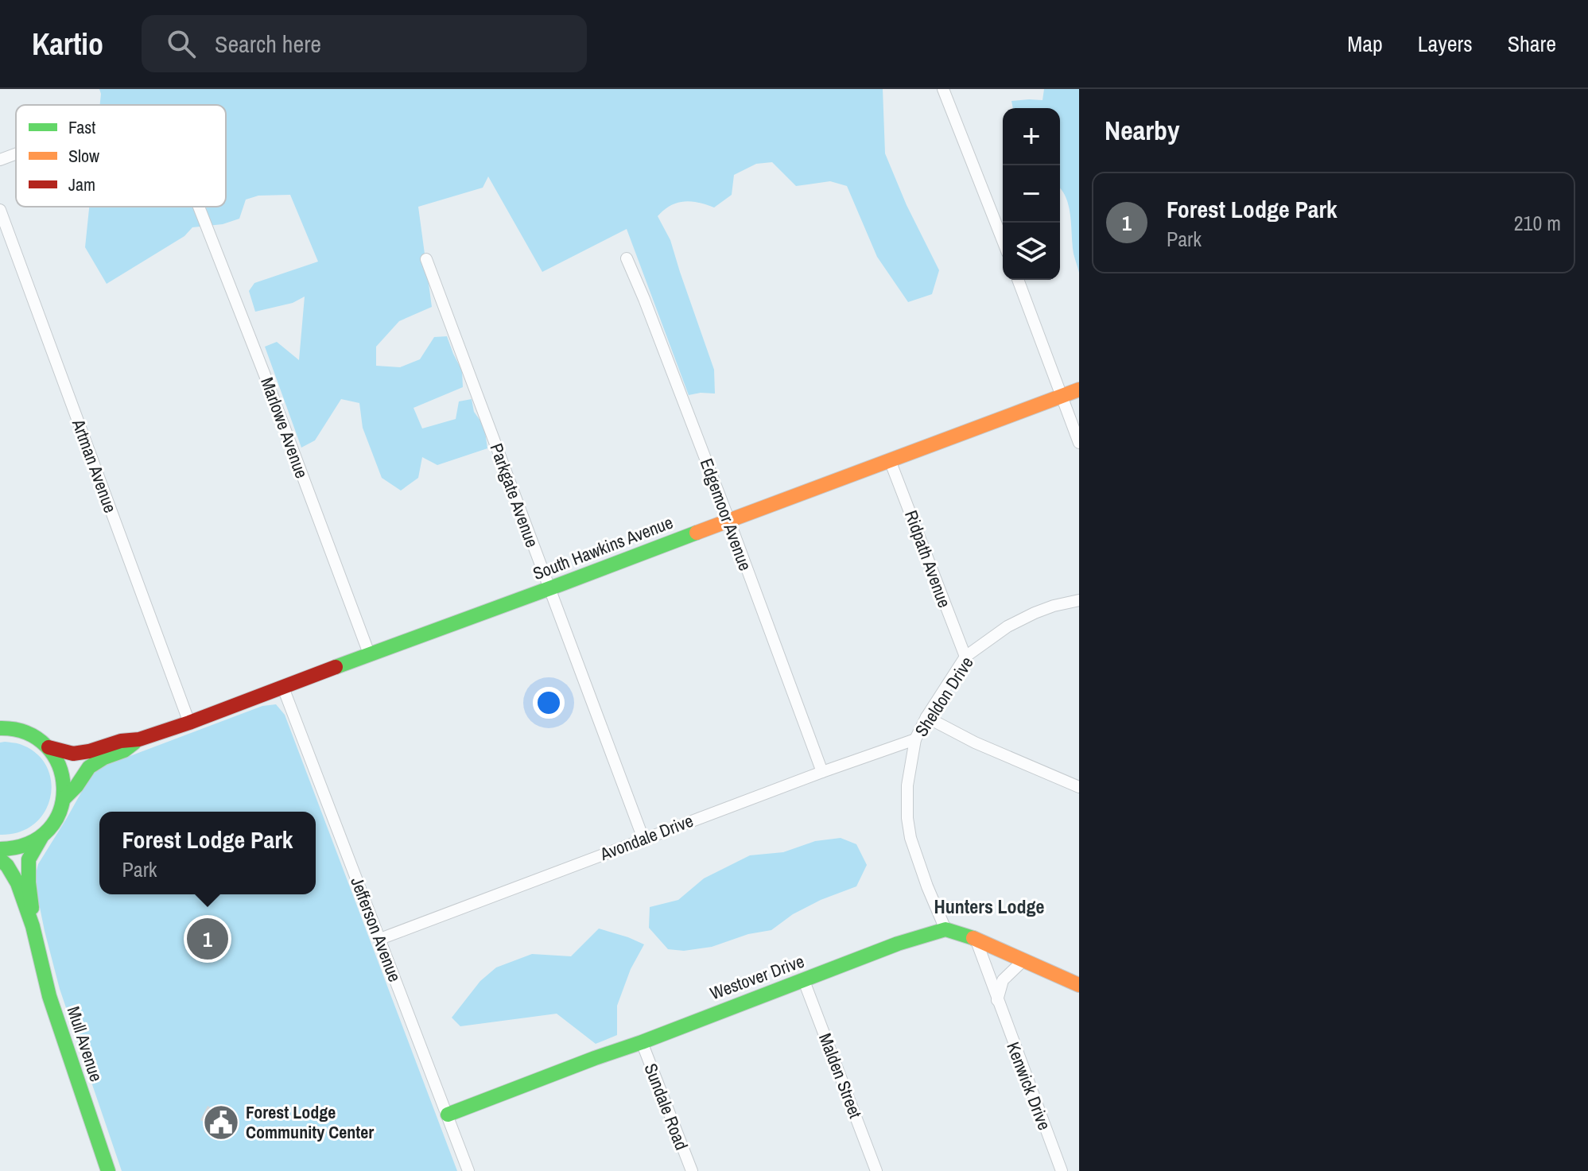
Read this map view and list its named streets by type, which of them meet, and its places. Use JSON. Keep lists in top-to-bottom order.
{
  "streets": {
    "main road": ["South Hawkins Avenue", "Westover Drive", "Mull Avenue"],
    "street": [
      "Marlowe Avenue",
      "Artman Avenue",
      "Parkgate Avenue",
      "Edgemoor Avenue",
      "Ridpath Avenue",
      "Sheldon Drive",
      "Avondale Drive",
      "Jefferson Avenue",
      "Malden Street",
      "Kenwick Drive",
      "Sundale Road"
    ]
  },
  "crossings": [
    ["Marlowe Avenue", "South Hawkins Avenue"],
    ["Artman Avenue", "South Hawkins Avenue"],
    ["Parkgate Avenue", "South Hawkins Avenue"],
    ["Parkgate Avenue", "Avondale Drive"],
    ["Edgemoor Avenue", "South Hawkins Avenue"],
    ["Edgemoor Avenue", "Avondale Drive"],
    ["South Hawkins Avenue", "Ridpath Avenue"],
    ["South Hawkins Avenue", "Jefferson Avenue"],
    ["South Hawkins Avenue", "Mull Avenue"],
    ["Ridpath Avenue", "Sheldon Drive"],
    ["Sheldon Drive", "Avondale Drive"],
    ["Sheldon Drive", "Westover Drive"],
    ["Avondale Drive", "Jefferson Avenue"],
    ["Jefferson Avenue", "Westover Drive"],
    ["Westover Drive", "Malden Street"],
    ["Westover Drive", "Sundale Road"]
  ],
  "districts": ["Hunters Lodge"],
  "places": {
    "public building": ["Forest Lodge Community Center"]
  },
  "legend": ["Fast", "Slow", "Jam"],
  "page": {
    "header": "Kartio",
    "search": "Search here",
    "nav": ["Map", "Layers", "Share"],
    "heading": "Nearby",
    "map_buttons": ["+", "−"],
    "list": [
      {
        "mark": "1",
        "name": "Forest Lodge Park",
        "note": "Park",
        "value": "210 m"
      }
    ],
    "popup": ["Forest Lodge Park", "Park"],
    "pins": "1"
  }
}
